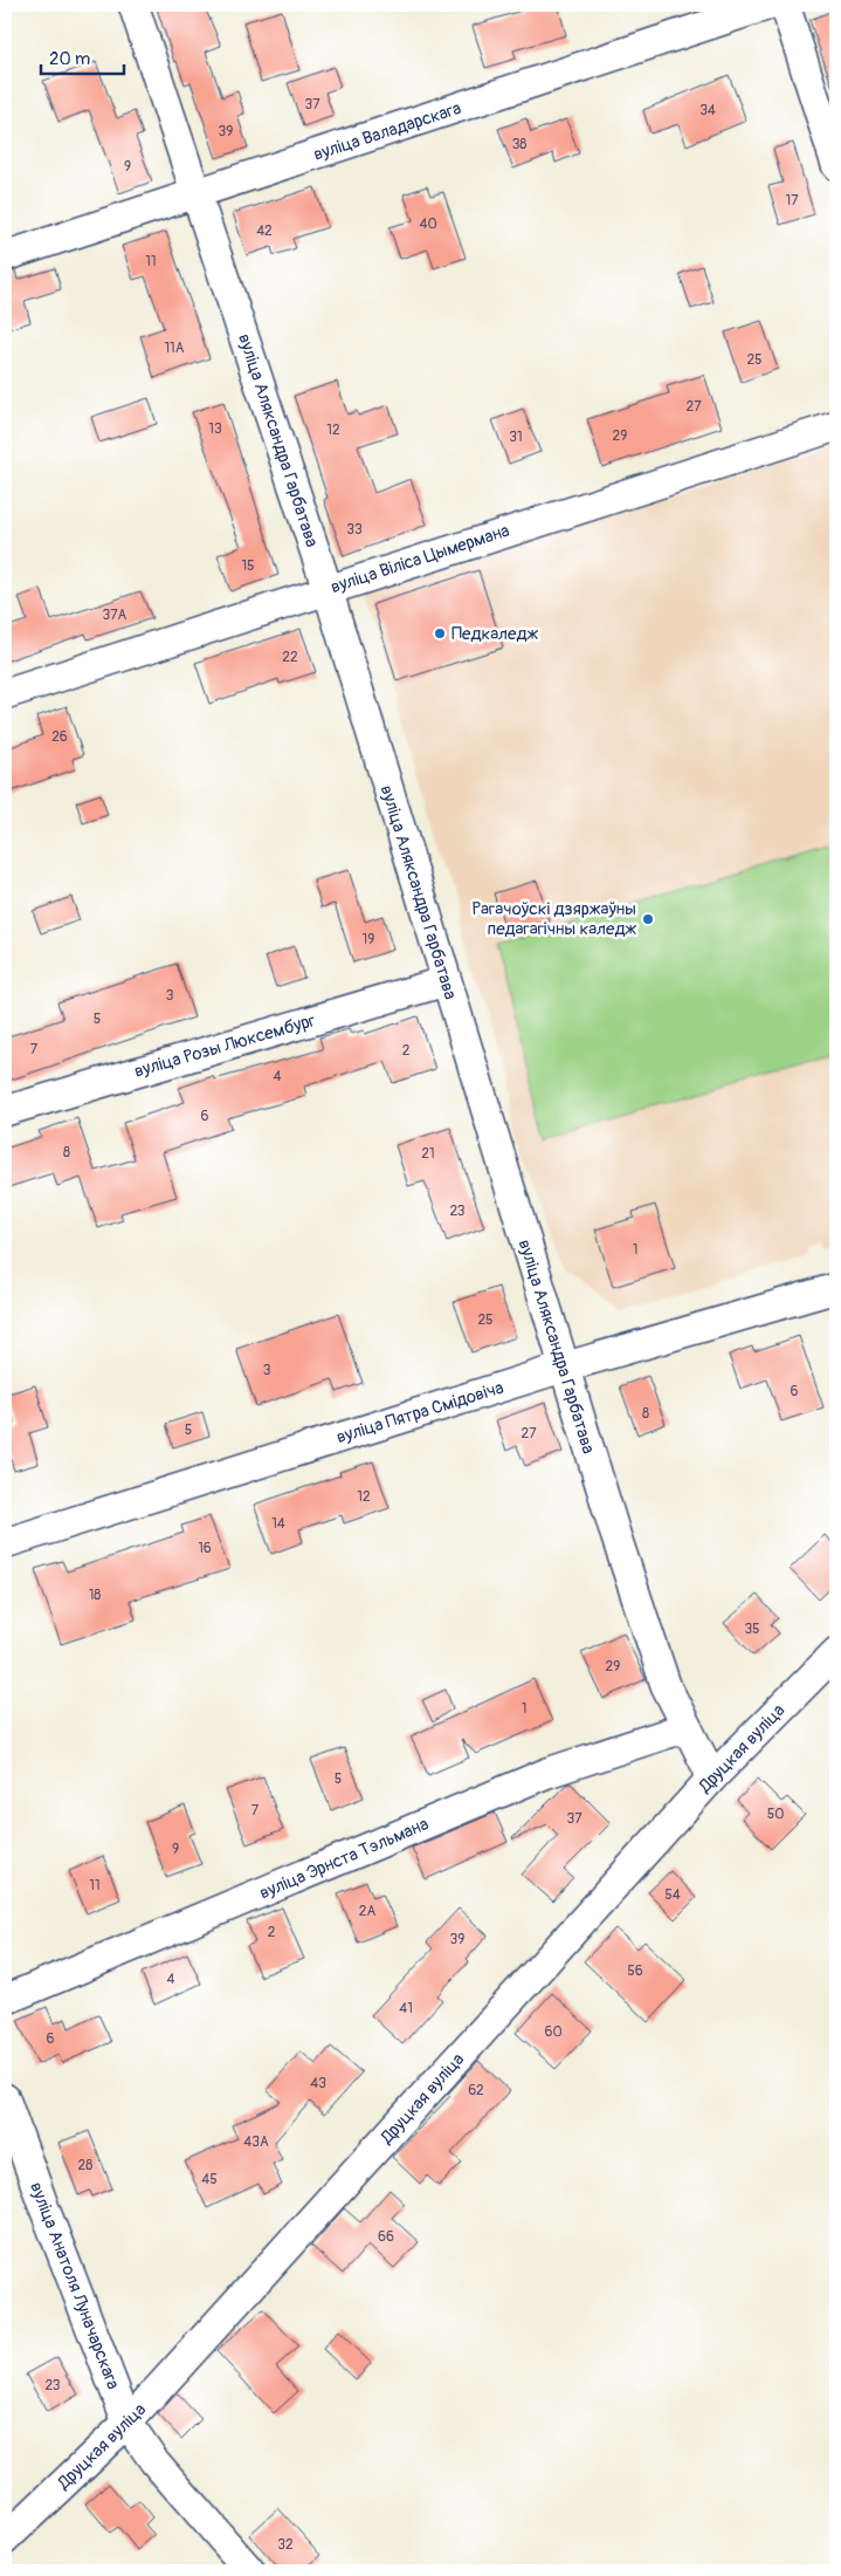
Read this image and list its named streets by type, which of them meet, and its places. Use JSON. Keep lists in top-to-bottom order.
{
  "streets": {
    "street": [
      "вуліца Валадарскага",
      "вуліца Аляксандра Гарбатава",
      "вуліца Віліса Цымермана",
      "вуліца Розы Люксембург",
      "вуліца Пятра Смідовіча",
      "Друцкая вуліца",
      "вуліца Эрнста Тэльмана",
      "вуліца Анатоля Луначарскага"
    ]
  },
  "crossings": [
    ["вуліца Валадарскага", "вуліца Аляксандра Гарбатава"],
    ["вуліца Аляксандра Гарбатава", "вуліца Віліса Цымермана"],
    ["вуліца Аляксандра Гарбатава", "вуліца Розы Люксембург"],
    ["вуліца Аляксандра Гарбатава", "вуліца Пятра Смідовіча"],
    ["вуліца Аляксандра Гарбатава", "Друцкая вуліца"],
    ["вуліца Аляксандра Гарбатава", "вуліца Эрнста Тэльмана"],
    ["Друцкая вуліца", "вуліца Анатоля Луначарскага"]
  ],
  "places": ["Педкаледж", "Рагачоўскі дзяржаўны педагагічны каледж"],
  "house_numbers": [
    "37",
    "34",
    "39",
    "38",
    "9",
    "17",
    "40",
    "42",
    "11",
    "11А",
    "25",
    "27",
    "13",
    "12",
    "29",
    "31",
    "33",
    "15",
    "37А",
    "22",
    "26",
    "19",
    "3",
    "5",
    "7",
    "2",
    "4",
    "6",
    "8",
    "21",
    "23",
    "1",
    "25",
    "3",
    "6",
    "8",
    "5",
    "27",
    "12",
    "14",
    "16",
    "18",
    "35",
    "29",
    "1",
    "5",
    "7",
    "50",
    "37",
    "9",
    "11",
    "54",
    "2А",
    "2",
    "39",
    "56",
    "4",
    "41",
    "60",
    "6",
    "43",
    "62",
    "43А",
    "28",
    "45",
    "66",
    "23",
    "32"
  ],
  "scale_bar": "20 m"
}
